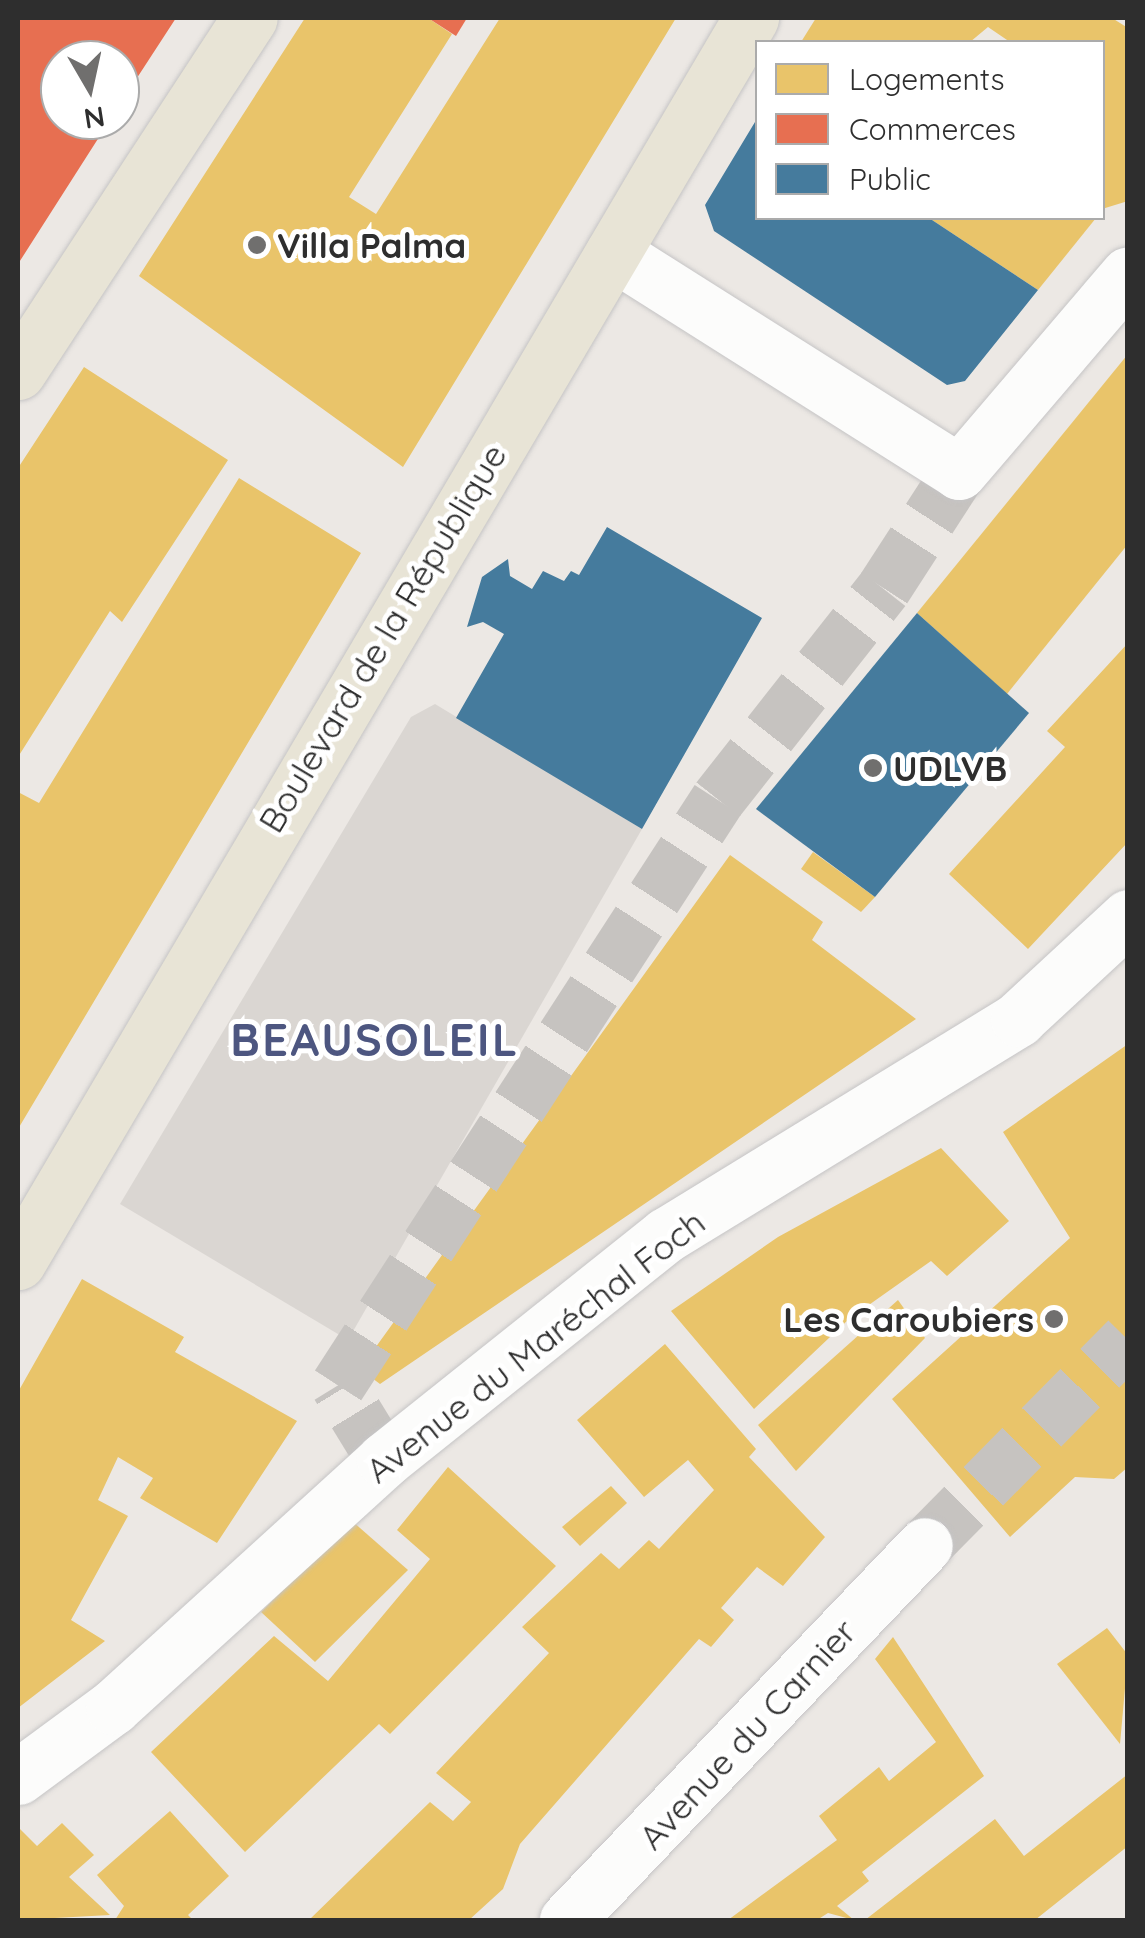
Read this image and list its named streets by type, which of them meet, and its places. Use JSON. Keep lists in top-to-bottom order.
{
  "streets": {
    "main road": ["Boulevard de la République"],
    "street": ["Avenue du Maréchal Foch", "Avenue du Carnier"]
  },
  "districts": ["BEAUSOLEIL"],
  "places": ["Villa Palma", "UDLVB", "Les Caroubiers"],
  "legend": ["Logements", "Commerces", "Public"],
  "north": "bottom"
}
